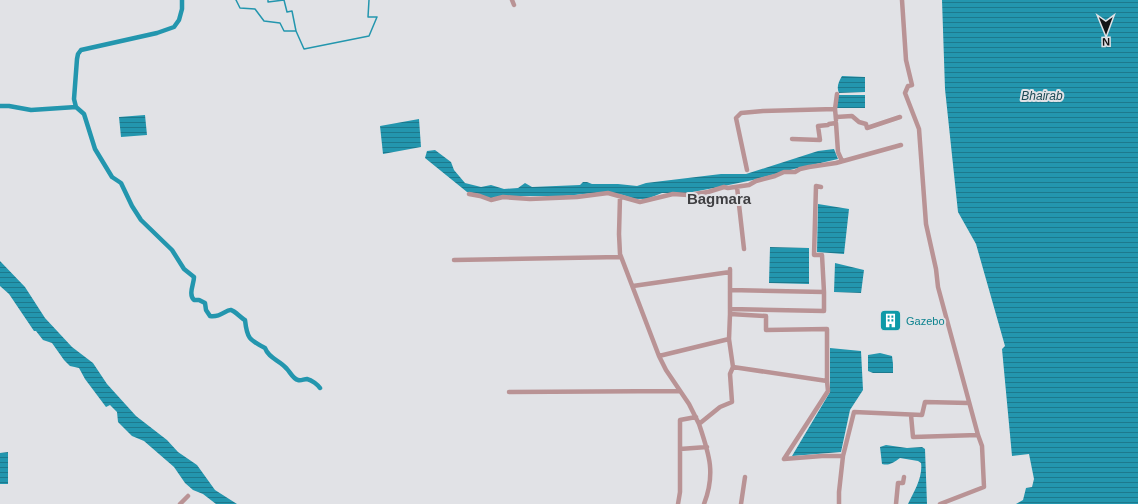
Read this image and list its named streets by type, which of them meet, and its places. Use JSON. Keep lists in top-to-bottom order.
{
  "districts": ["Bagmara"],
  "water": ["Bhairab"],
  "places": {
    "building": ["Gazebo"]
  },
  "north": "bottom"
}
